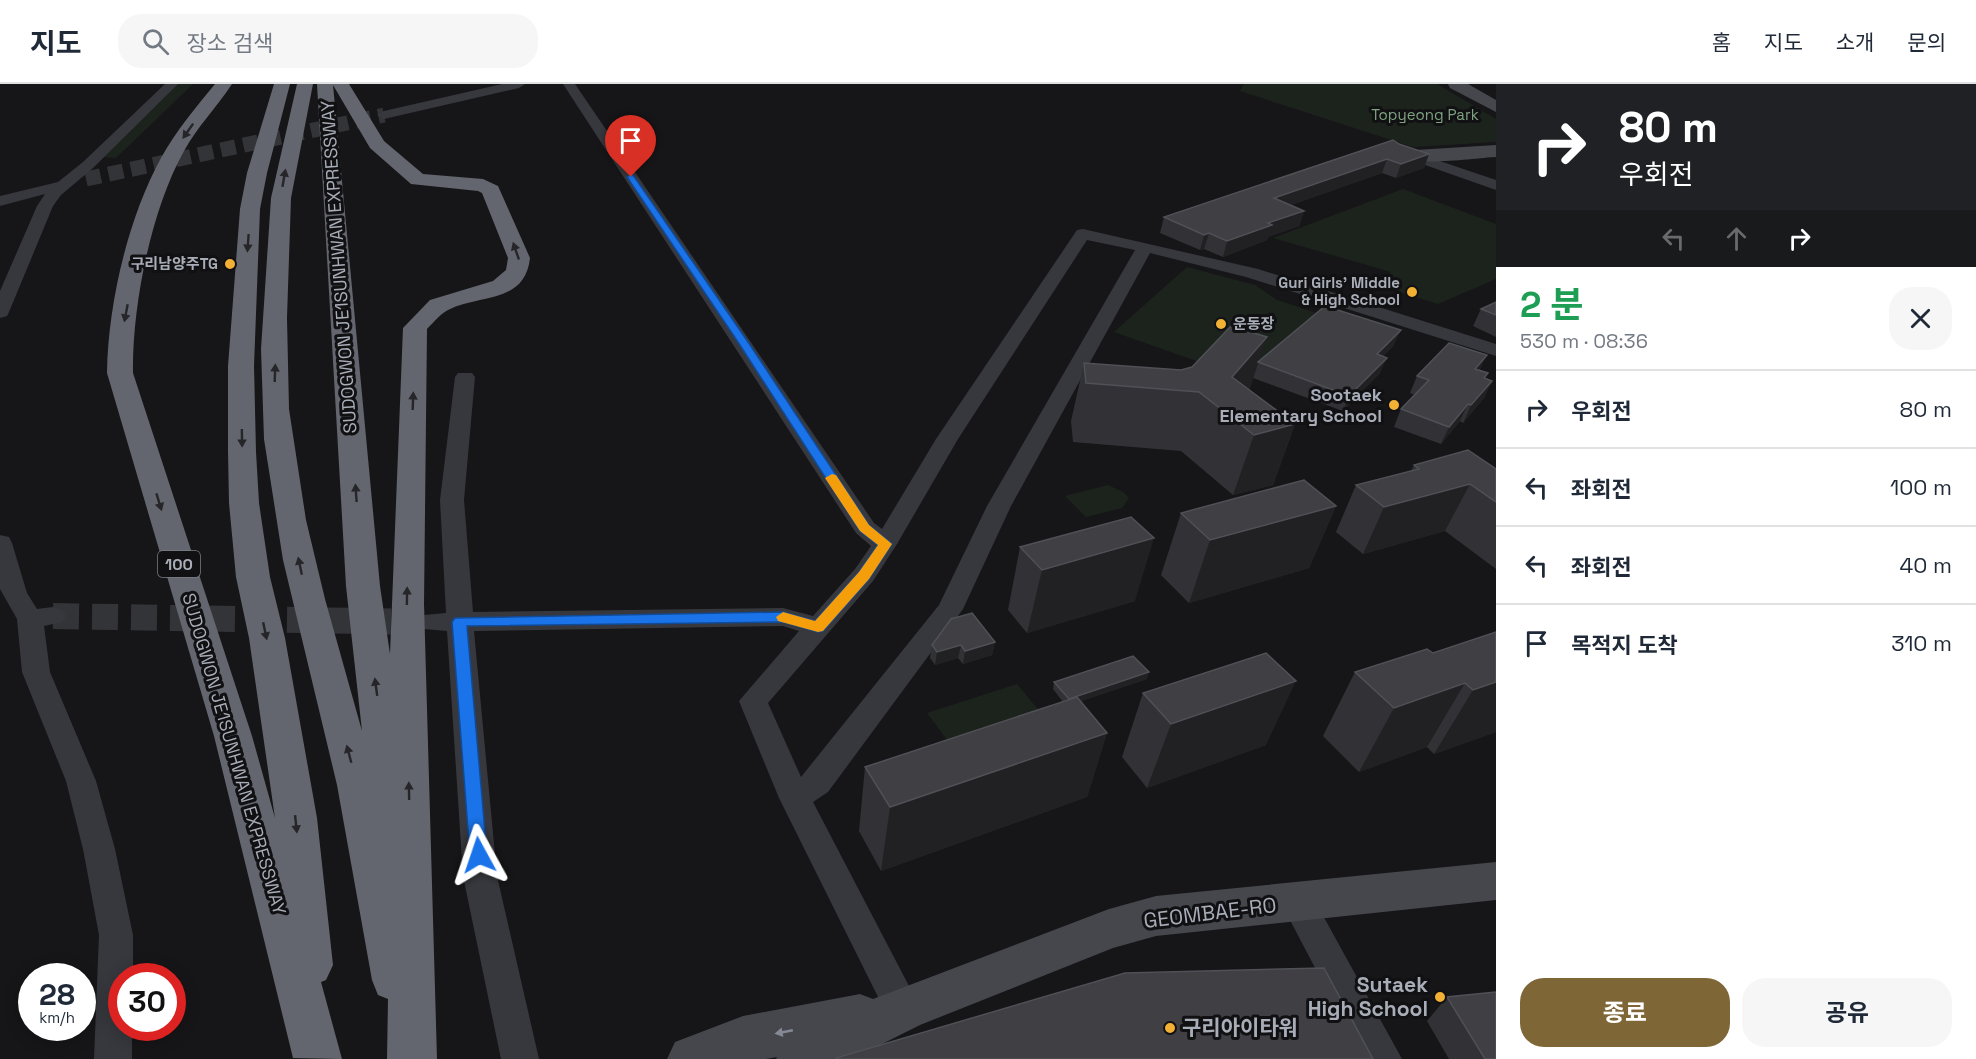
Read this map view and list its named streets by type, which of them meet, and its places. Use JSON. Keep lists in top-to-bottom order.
{
  "streets": {
    "highway": ["SUDOGWON JE1SUNHWAN EXPRESSWAY", "100"],
    "street": ["GEOMBAE-RO"]
  },
  "parks": ["Topyeong Park"],
  "places": [
    "구리남양주TG",
    "Guri Girls' Middle & High School",
    "운동장",
    "Sootaek Elementary School",
    "Sutaek High School",
    "구리아이타워"
  ],
  "page": {
    "header": "지도",
    "search": "장소 검색",
    "nav": [
      "홈",
      "지도",
      "소개",
      "문의"
    ],
    "turn": ["80 m", "우회전"],
    "heading": ["2 분", "530 m · 08:36"],
    "list": [
      {
        "name": "우회전",
        "value": "80 m"
      },
      {
        "name": "좌회전",
        "value": "100 m"
      },
      {
        "name": "좌회전",
        "value": "40 m"
      },
      {
        "name": "목적지 도착",
        "value": "310 m"
      }
    ],
    "speed": "28 km/h",
    "limit": "30",
    "buttons": ["종료", "공유"]
  }
}
